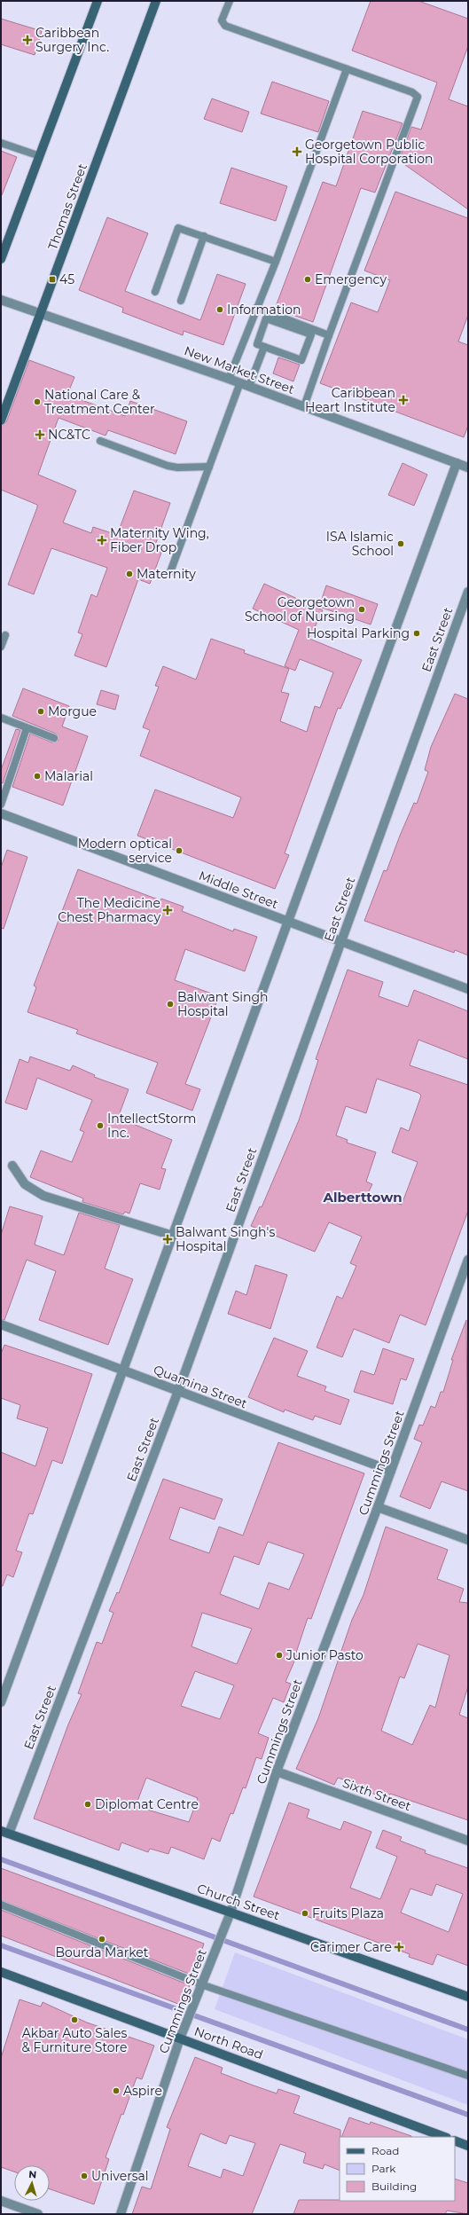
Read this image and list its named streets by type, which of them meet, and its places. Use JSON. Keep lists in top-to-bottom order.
{
  "streets": {
    "street": [
      "Thomas Street",
      "New Market Street",
      "East Street",
      "Middle Street",
      "Quamina Street",
      "Cummings Street",
      "Sixth Street",
      "Church Street",
      "North Road"
    ]
  },
  "crossings": [
    ["Thomas Street", "New Market Street"],
    ["East Street", "Middle Street"],
    ["East Street", "Quamina Street"],
    ["East Street", "Church Street"],
    ["Quamina Street", "Cummings Street"],
    ["Cummings Street", "Sixth Street"],
    ["Cummings Street", "Church Street"],
    ["Cummings Street", "North Road"]
  ],
  "districts": ["Alberttown"],
  "places": {
    "health": [
      "Caribbean Surgery Inc.",
      "Georgetown Public Hospital Corporation",
      "Caribbean Heart Institute",
      "NC&TC",
      "Maternity Wing, Fiber Drop",
      "The Medicine Chest Pharmacy",
      "Balwant Singh's Hospital",
      "Carimer Care"
    ],
    "transit": ["45"],
    "other": [
      "Emergency",
      "Information",
      "National Care & Treatment Center",
      "ISA Islamic School",
      "Maternity",
      "Georgetown School of Nursing",
      "Hospital Parking",
      "Morgue",
      "Malarial",
      "Modern optical service",
      "Balwant Singh Hospital",
      "IntellectStorm Inc.",
      "Junior Pasto",
      "Diplomat Centre",
      "Fruits Plaza",
      "Bourda Market",
      "Akbar Auto Sales & Furniture Store",
      "Aspire",
      "Universal"
    ]
  },
  "legend": ["Road", "Park", "Building"],
  "north": "top"
}
